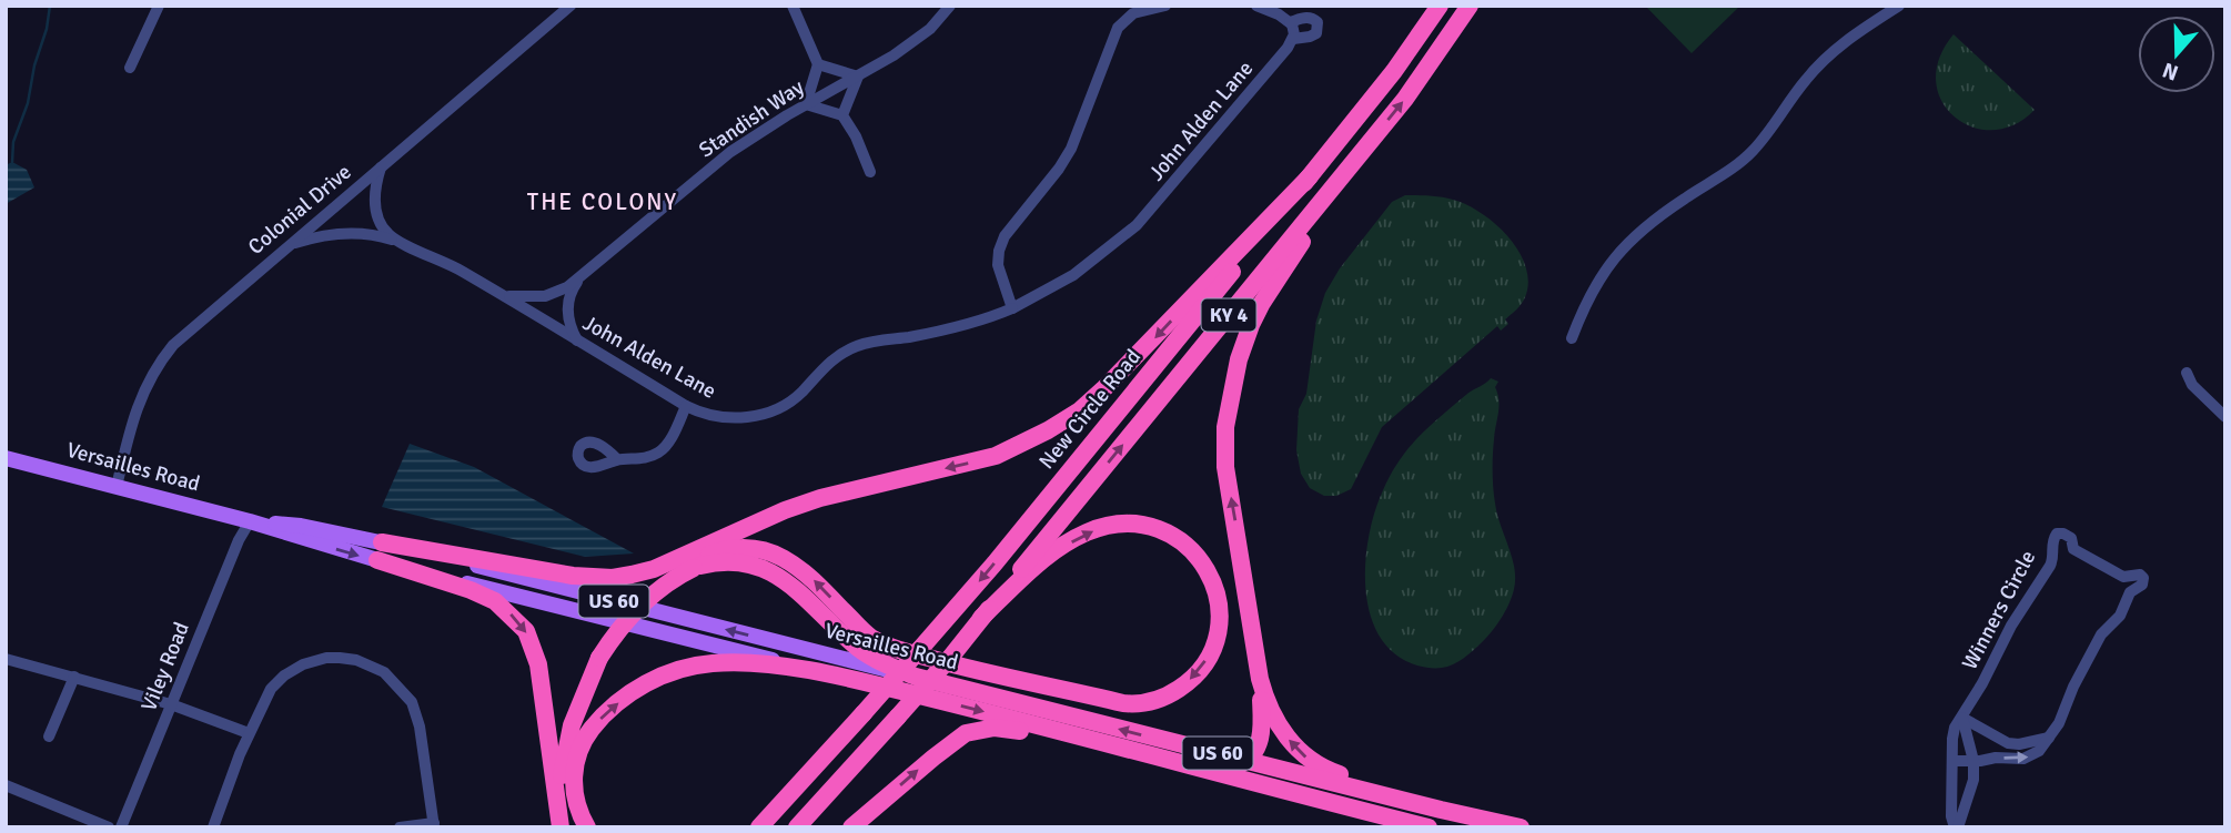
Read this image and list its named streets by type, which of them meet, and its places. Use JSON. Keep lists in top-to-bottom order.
{
  "streets": {
    "highway": [
      "KY 4",
      "New Circle Road",
      "Versailles Road",
      "US 60"
    ],
    "street": [
      "Standish Way",
      "John Alden Lane",
      "Colonial Drive",
      "Winners Circle",
      "Viley Road"
    ]
  },
  "crossings": [
    ["Standish Way", "John Alden Lane"],
    ["John Alden Lane", "Colonial Drive"],
    ["Colonial Drive", "Versailles Road"],
    ["Versailles Road", "Viley Road"]
  ],
  "districts": ["THE COLONY"],
  "north": "bottom"
}
